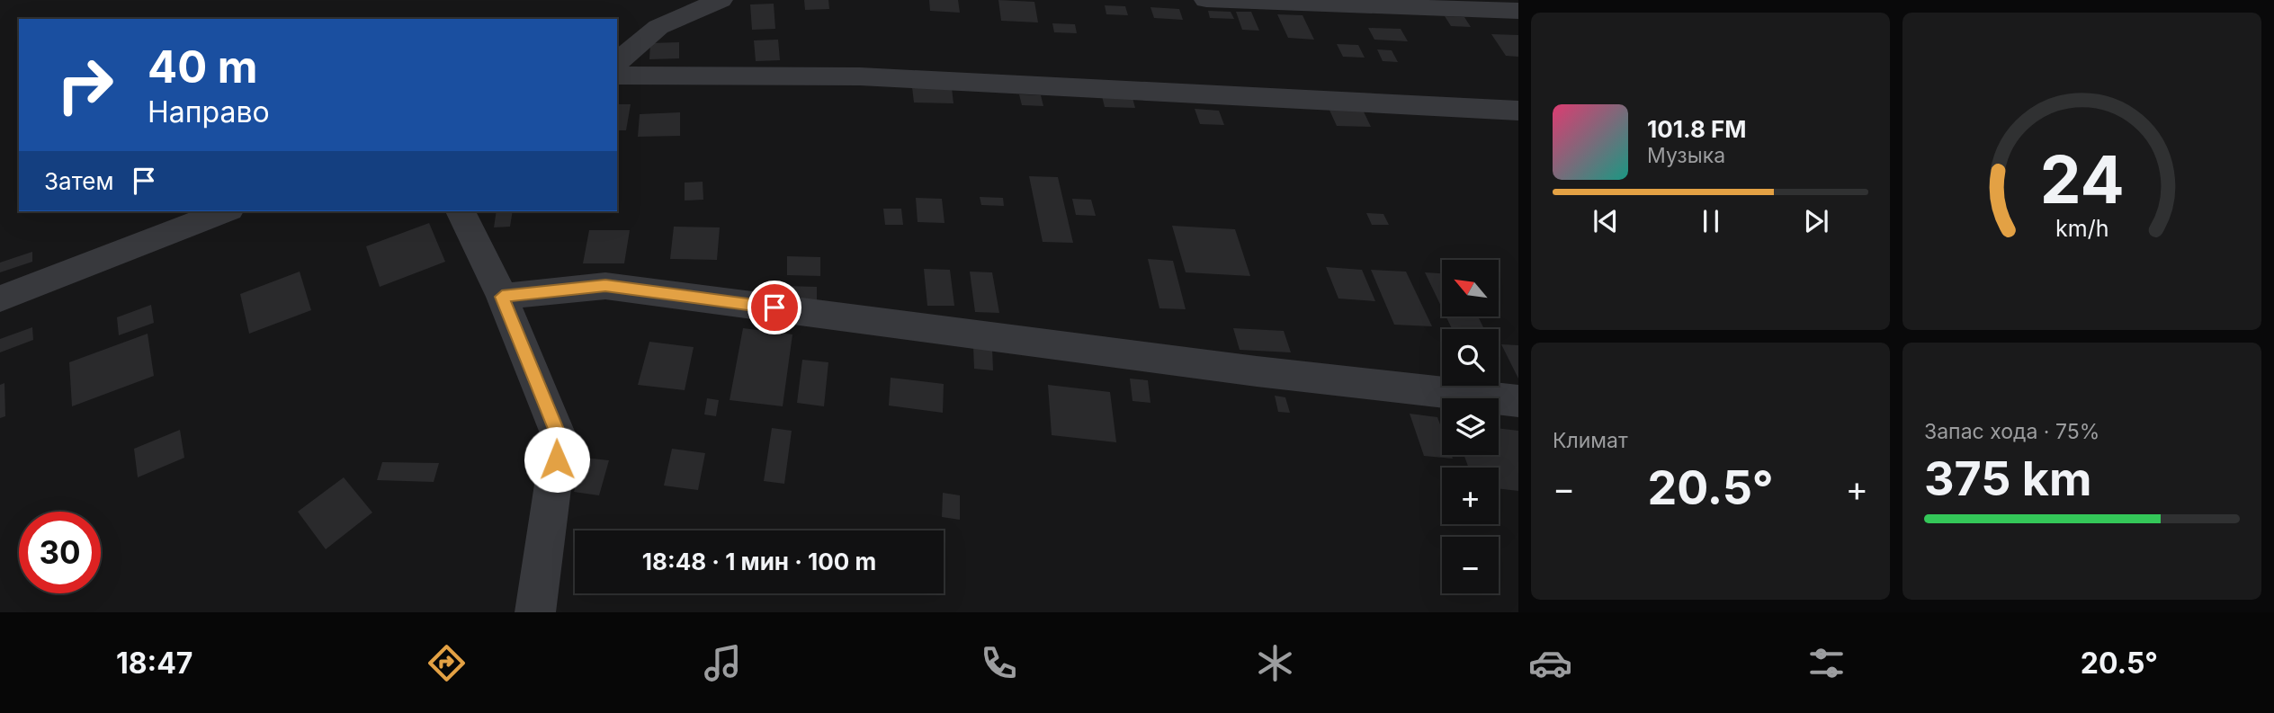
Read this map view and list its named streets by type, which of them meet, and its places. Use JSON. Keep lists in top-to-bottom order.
{
  "north": "top left",
  "page": {
    "turn": ["40 m", "Направо"],
    "song": ["101.8 FM", "Музыка"],
    "then": "Затем",
    "map_buttons": ["+", "−"],
    "tile": [
      "Климат",
      ["Запас хода · 75%", "375 km"]
    ],
    "heat": ["−", "20.5°", "+"],
    "limit": "30",
    "trip": "18:48 · 1 мин · 100 m",
    "tabs": ["18:47", "20.5°"],
    "gauge": ["24", "km/h"]
  }
}
